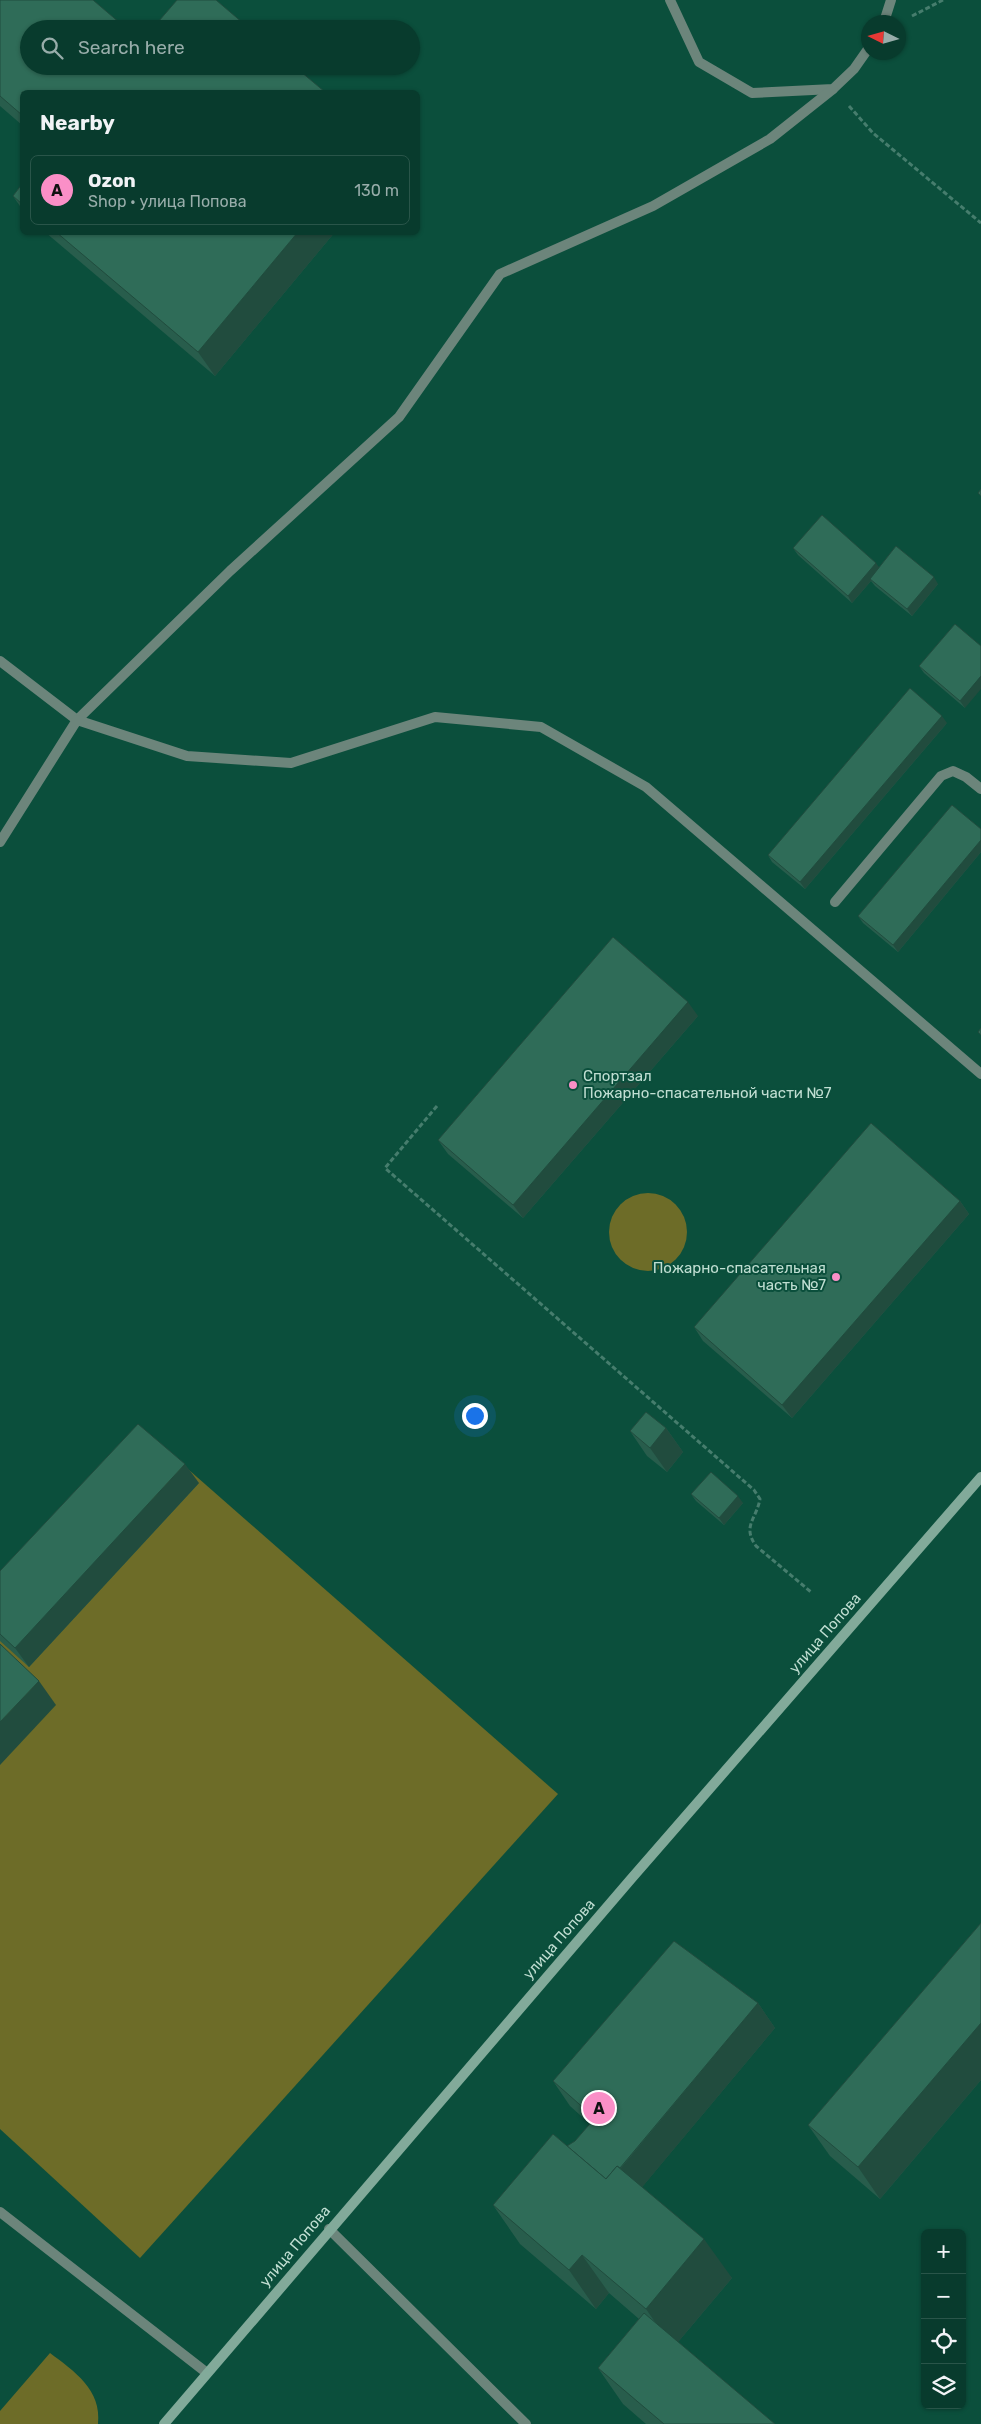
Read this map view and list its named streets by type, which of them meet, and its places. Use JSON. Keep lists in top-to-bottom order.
{
  "streets": {
    "street": ["улица Попова"]
  },
  "places": ["Спортзал Пожарно-спасательной части №7", "Пожарно-спасательная часть №7"],
  "north": "left",
  "page": {
    "search": "Search here",
    "heading": "Nearby",
    "list": [
      {
        "mark": "A",
        "name": "Ozon",
        "note": "Shop · улица Попова",
        "value": "130 m"
      }
    ],
    "pins": "A",
    "map_buttons": ["+", "−"]
  }
}
